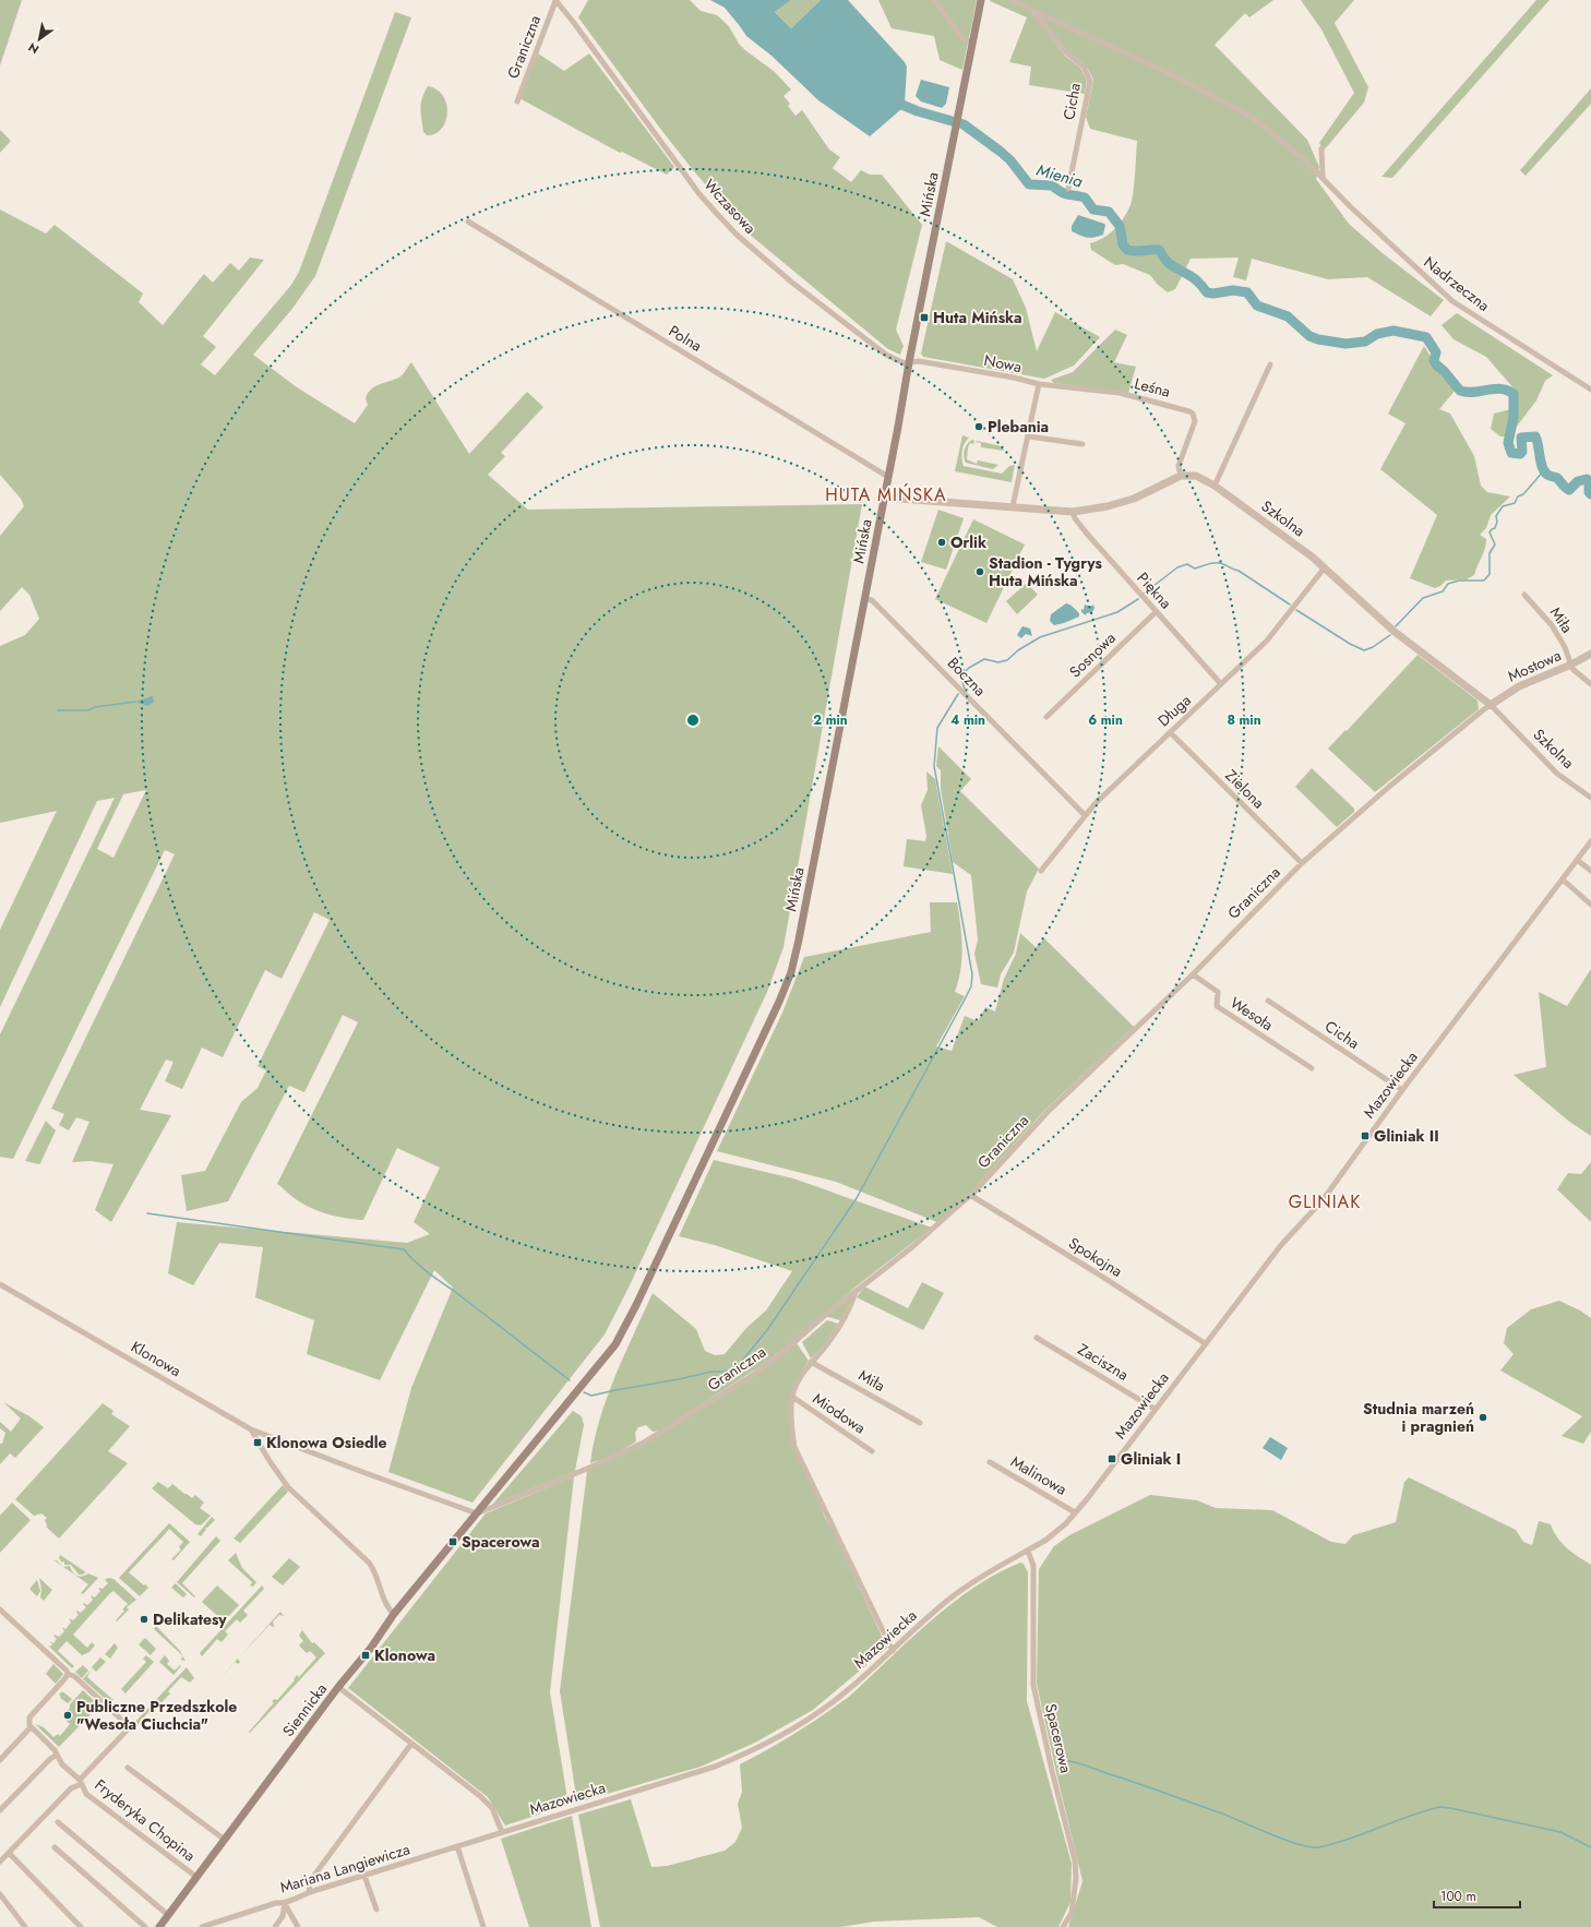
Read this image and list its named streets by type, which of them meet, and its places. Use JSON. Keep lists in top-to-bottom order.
{
  "streets": {
    "main road": ["Mińska", "Siennicka"],
    "street": [
      "Graniczna",
      "Cicha",
      "Wczasowa",
      "Nadrzeczna",
      "Polna",
      "Nowa",
      "Leśna",
      "Szkolna",
      "Piękna",
      "Miła",
      "Sosnowa",
      "Mostowa",
      "Boczna",
      "Długa",
      "Zielona",
      "Wesoła",
      "Mazowiecka",
      "Spokojna",
      "Klonowa",
      "Zaciszna",
      "Miodowa",
      "Malinowa",
      "Spacerowa",
      "Fryderyka Chopina",
      "Mariana Langiewicza"
    ]
  },
  "crossings": [
    ["Graniczna", "Mińska"],
    ["Graniczna", "Wczasowa"],
    ["Graniczna", "Szkolna"],
    ["Graniczna", "Mostowa"],
    ["Graniczna", "Zielona"],
    ["Graniczna", "Wesoła"],
    ["Graniczna", "Spokojna"],
    ["Graniczna", "Siennicka"],
    ["Cicha", "Nadrzeczna"],
    ["Cicha", "Mazowiecka"],
    ["Mińska", "Wczasowa"],
    ["Mińska", "Polna"],
    ["Mińska", "Nowa"],
    ["Mińska", "Boczna"],
    ["Mińska", "Siennicka"],
    ["Wczasowa", "Nowa"],
    ["Nowa", "Leśna"],
    ["Leśna", "Szkolna"],
    ["Szkolna", "Mostowa"],
    ["Szkolna", "Długa"],
    ["Piękna", "Sosnowa"],
    ["Piękna", "Długa"],
    ["Miła", "Mostowa"],
    ["Boczna", "Długa"],
    ["Długa", "Zielona"],
    ["Mazowiecka", "Spokojna"],
    ["Mazowiecka", "Zaciszna"],
    ["Mazowiecka", "Malinowa"],
    ["Mazowiecka", "Spacerowa"],
    ["Mazowiecka", "Mariana Langiewicza"],
    ["Klonowa", "Siennicka"],
    ["Siennicka", "Fryderyka Chopina"]
  ],
  "districts": ["HUTA MIŃSKA", "GLINIAK"],
  "water": ["Mienia"],
  "places": {
    "transit": [
      "Huta Mińska",
      "Gliniak II",
      "Klonowa Osiedle",
      "Gliniak I",
      "Spacerowa",
      "Klonowa"
    ],
    "other": [
      "Plebania",
      "Orlik",
      "Stadion - Tygrys Huta Mińska",
      "Studnia marzeń i pragnień",
      "Delikatesy",
      "Publiczne Przedszkole \"Wesoła Ciuchcia\""
    ]
  },
  "scale_bar": "100 m",
  "north": "bottom left",
  "rings": [
    "2 min",
    "4 min",
    "6 min",
    "8 min"
  ]
}
